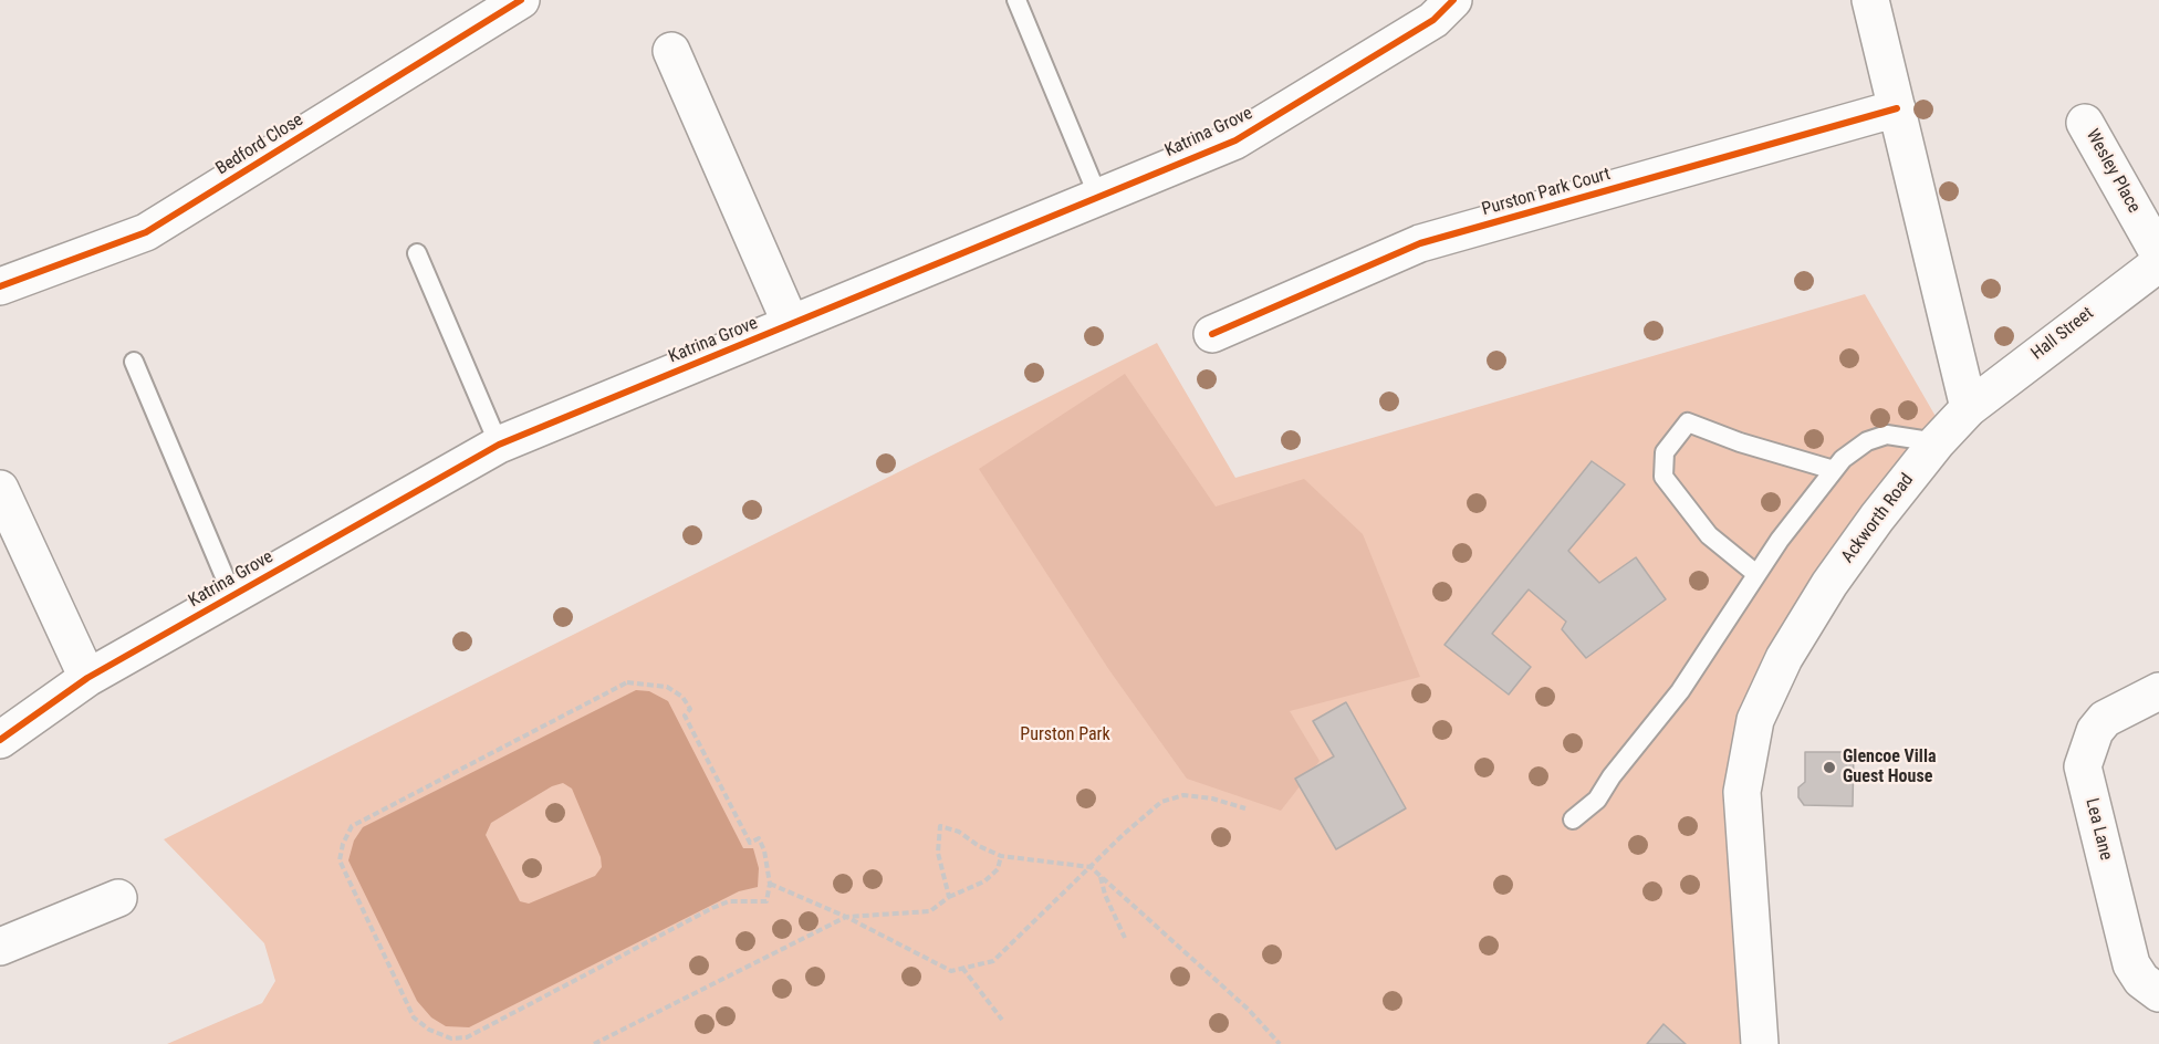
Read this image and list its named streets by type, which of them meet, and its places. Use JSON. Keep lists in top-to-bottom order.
{
  "streets": {
    "street": [
      "Katrina Grove",
      "Bedford Close",
      "Wesley Place",
      "Purston Park Court",
      "Hall Street",
      "Ackworth Road",
      "Lea Lane"
    ]
  },
  "crossings": [
    ["Hall Street", "Ackworth Road"]
  ],
  "parks": ["Purston Park"],
  "places": ["Glencoe Villa Guest House"]
}
